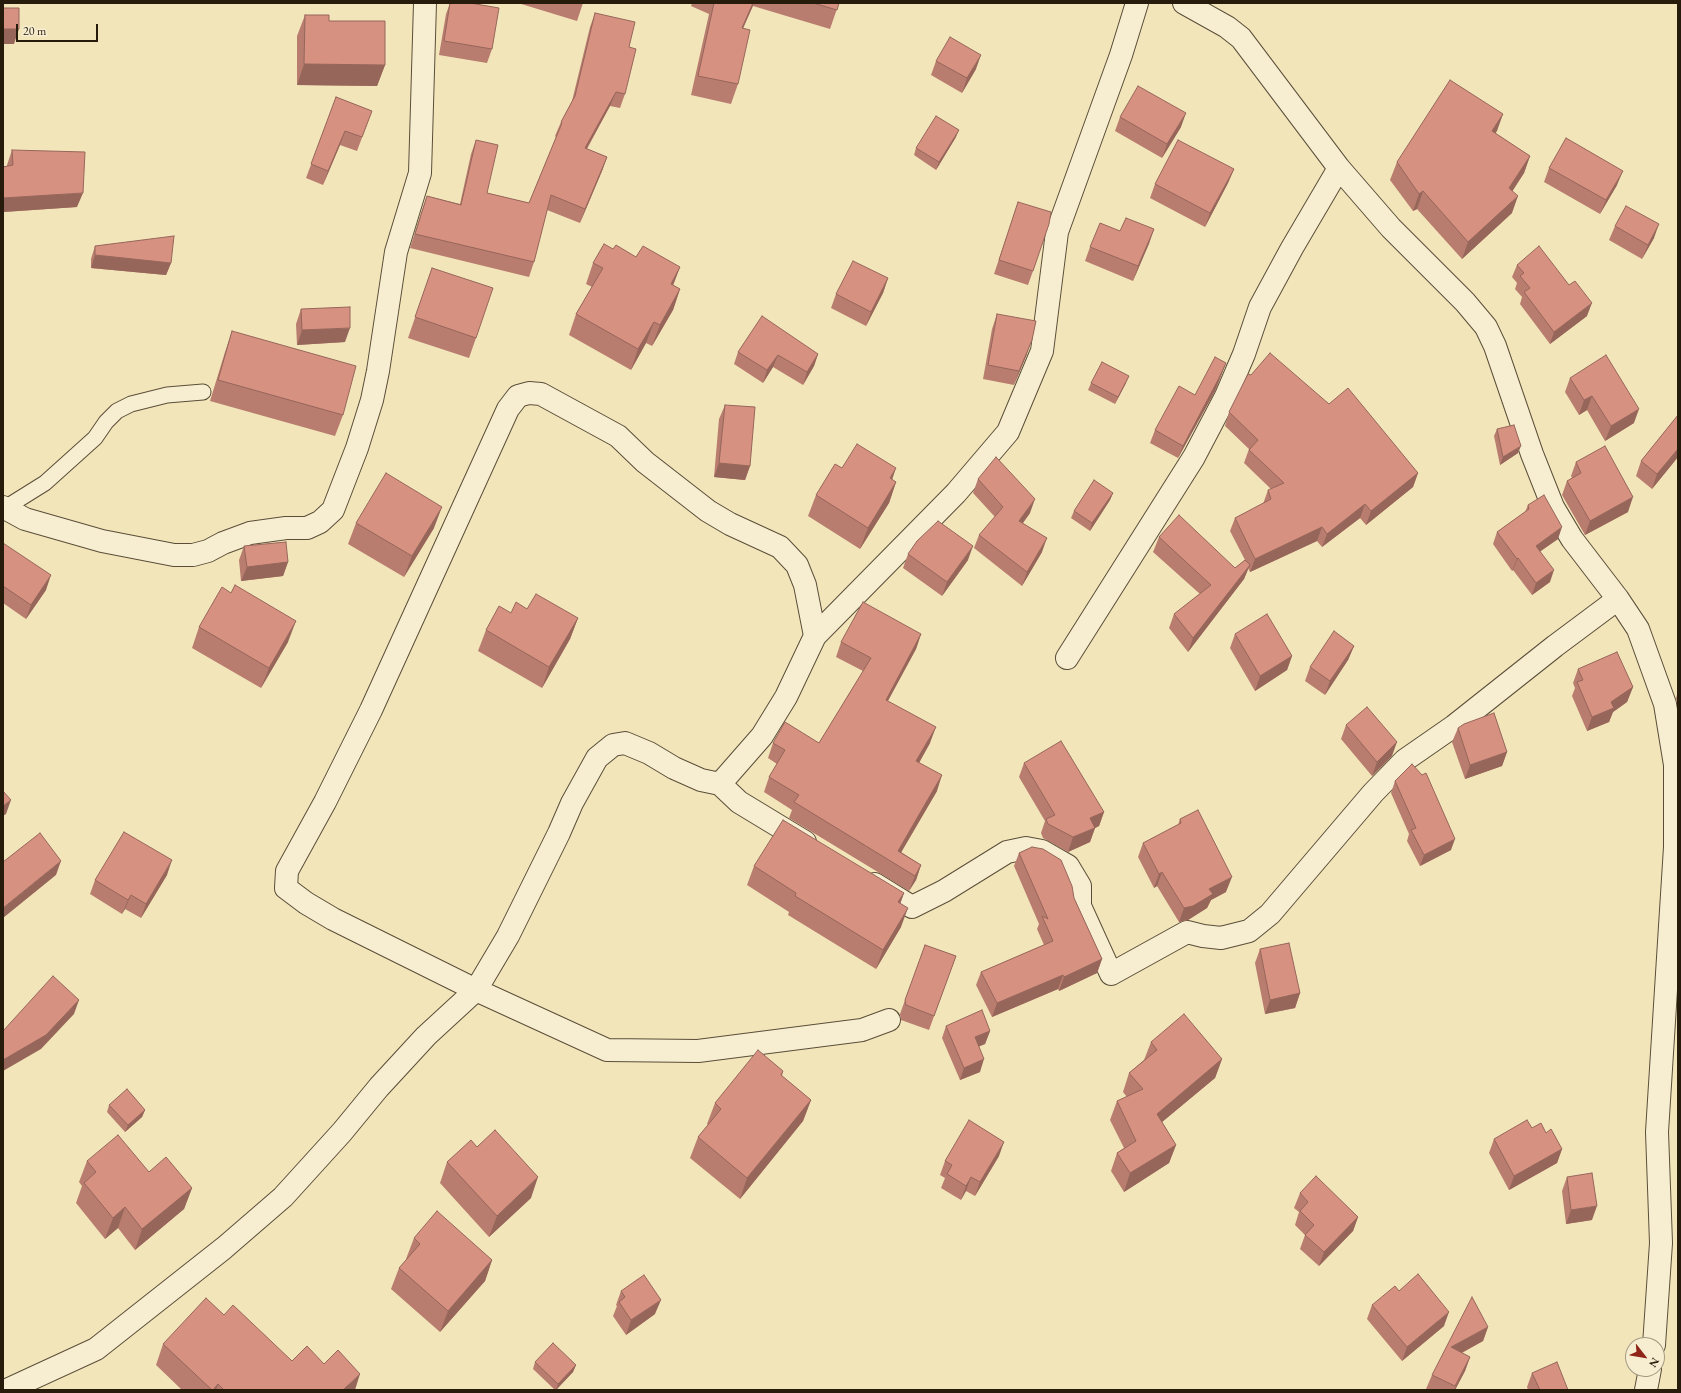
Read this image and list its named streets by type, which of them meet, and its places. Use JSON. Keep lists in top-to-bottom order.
{
  "scale_bar": "20 m",
  "north": "bottom right"
}
